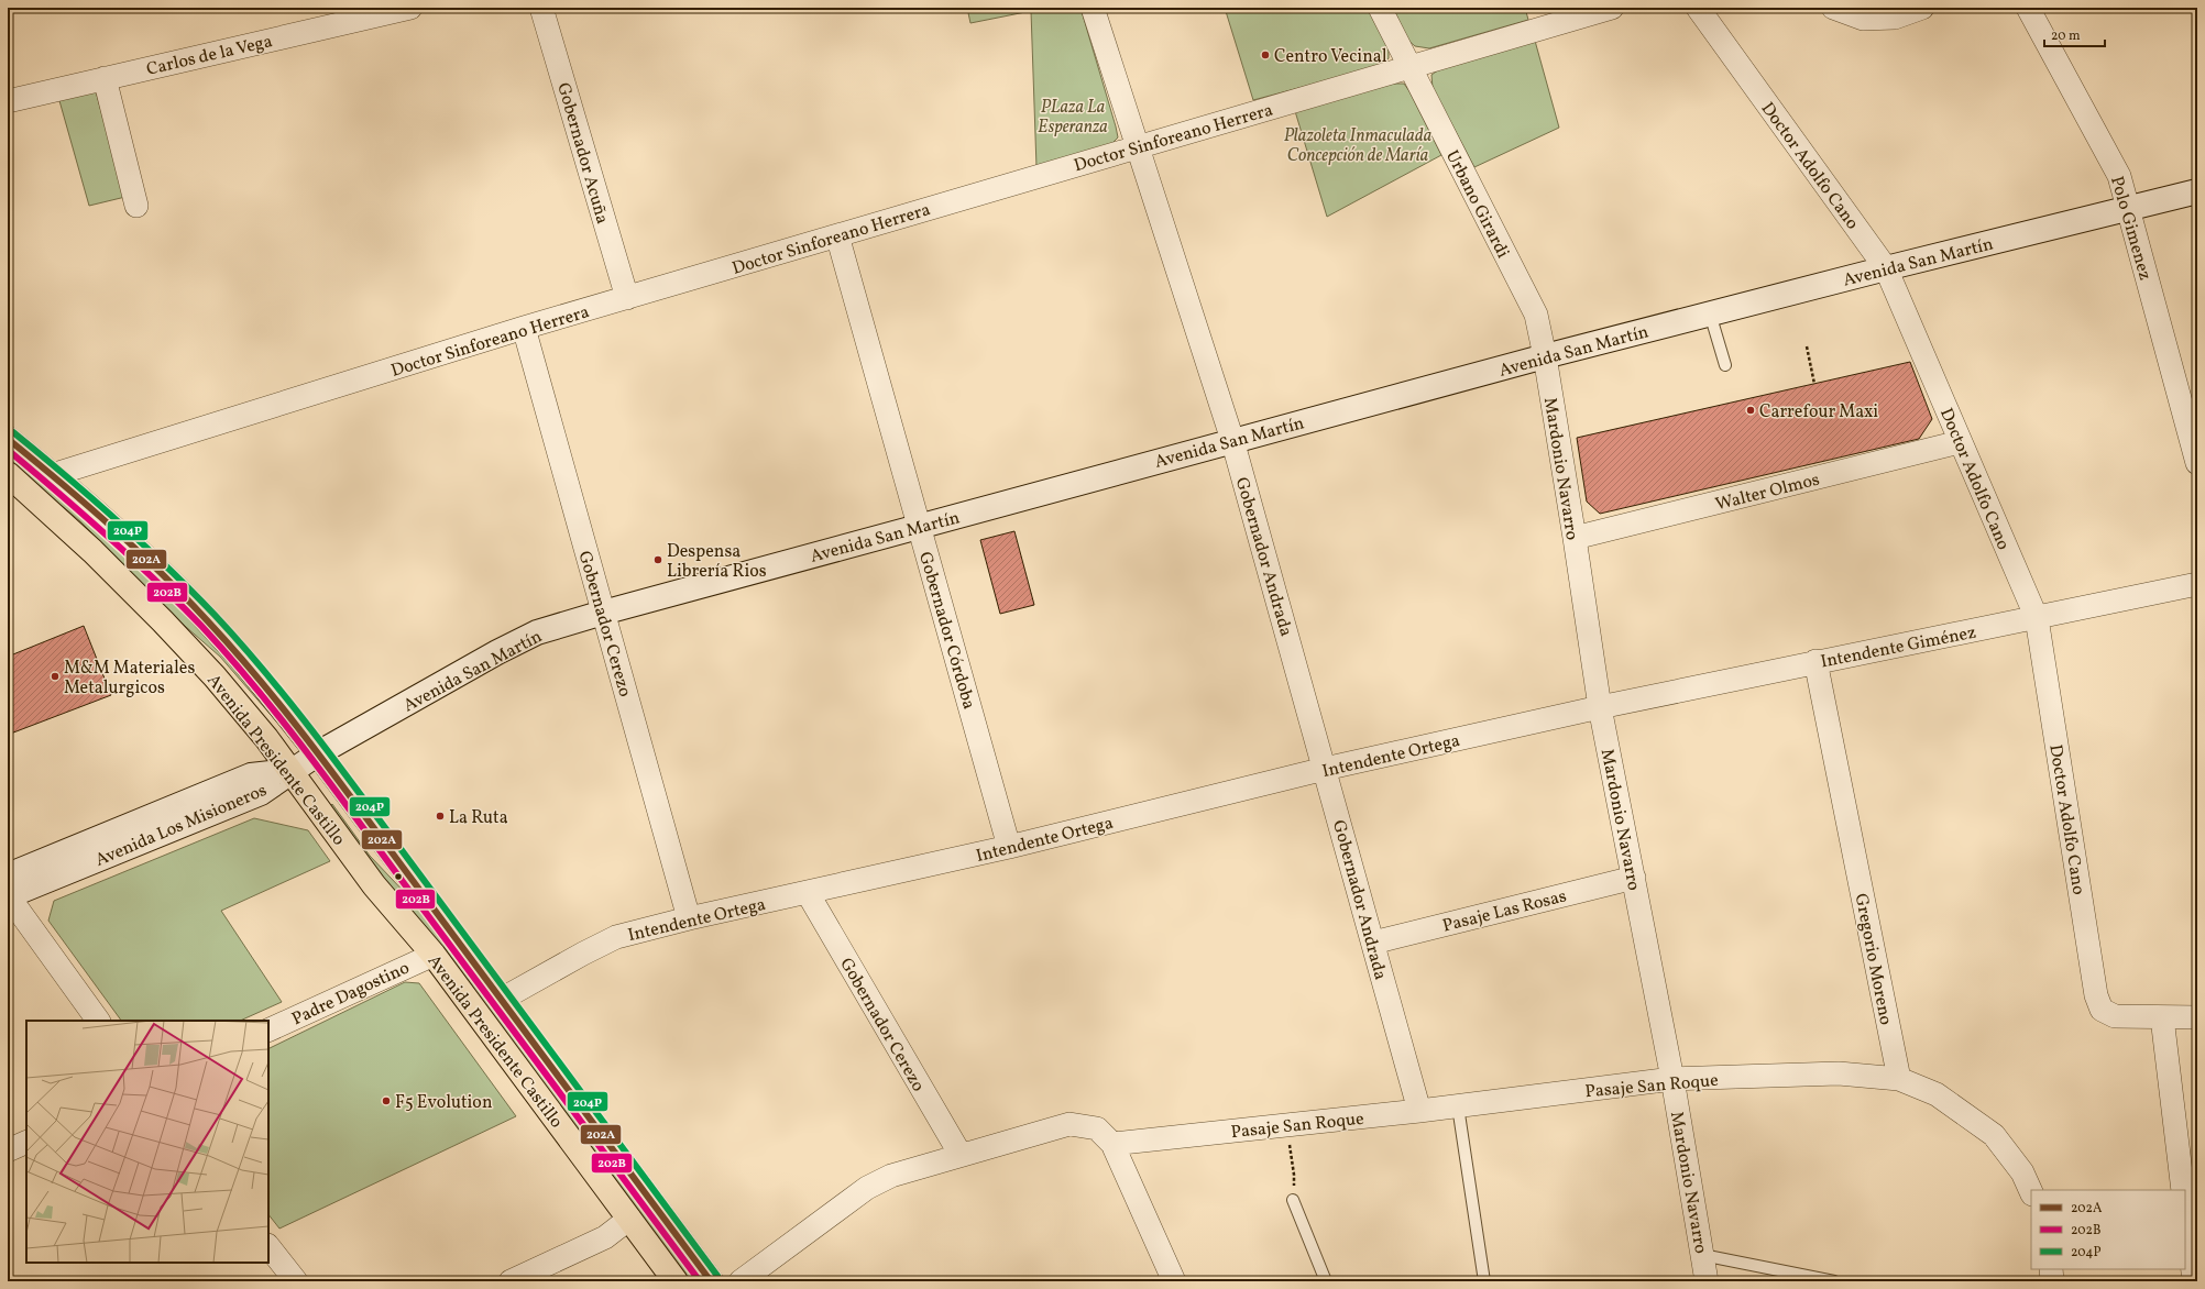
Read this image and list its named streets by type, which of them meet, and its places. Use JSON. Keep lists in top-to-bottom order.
{
  "streets": {
    "main road": ["Avenida San Martín", "Avenida Presidente Castillo", "Avenida Los Misioneros"],
    "street": [
      "Carlos de la Vega",
      "Doctor Sinforeano Herrera",
      "Gobernador Acuña",
      "Doctor Adolfo Cano",
      "Urbano Girardi",
      "Polo Gimenez",
      "Mardonio Navarro",
      "Walter Olmos",
      "Gobernador Andrada",
      "Gobernador Cerezo",
      "Gobernador Córdoba",
      "Intendente Giménez",
      "Intendente Ortega",
      "Pasaje Las Rosas",
      "Gregorio Moreno",
      "Padre Dagostino",
      "Pasaje San Roque"
    ]
  },
  "crossings": [
    ["Doctor Sinforeano Herrera", "Gobernador Acuña"],
    ["Doctor Sinforeano Herrera", "Urbano Girardi"],
    ["Doctor Sinforeano Herrera", "Gobernador Andrada"],
    ["Doctor Sinforeano Herrera", "Gobernador Cerezo"],
    ["Doctor Sinforeano Herrera", "Gobernador Córdoba"],
    ["Doctor Sinforeano Herrera", "Avenida Presidente Castillo"],
    ["Doctor Adolfo Cano", "Avenida San Martín"],
    ["Doctor Adolfo Cano", "Walter Olmos"],
    ["Doctor Adolfo Cano", "Intendente Giménez"],
    ["Urbano Girardi", "Avenida San Martín"],
    ["Urbano Girardi", "Mardonio Navarro"],
    ["Polo Gimenez", "Avenida San Martín"],
    ["Avenida San Martín", "Mardonio Navarro"],
    ["Avenida San Martín", "Gobernador Andrada"],
    ["Avenida San Martín", "Gobernador Cerezo"],
    ["Avenida San Martín", "Gobernador Córdoba"],
    ["Avenida San Martín", "Avenida Presidente Castillo"],
    ["Avenida San Martín", "Avenida Los Misioneros"],
    ["Mardonio Navarro", "Walter Olmos"],
    ["Mardonio Navarro", "Intendente Giménez"],
    ["Mardonio Navarro", "Intendente Ortega"],
    ["Mardonio Navarro", "Pasaje Las Rosas"],
    ["Mardonio Navarro", "Pasaje San Roque"],
    ["Gobernador Andrada", "Intendente Ortega"],
    ["Gobernador Andrada", "Pasaje Las Rosas"],
    ["Gobernador Andrada", "Pasaje San Roque"],
    ["Gobernador Cerezo", "Intendente Ortega"],
    ["Gobernador Córdoba", "Intendente Ortega"],
    ["Intendente Giménez", "Intendente Ortega"],
    ["Intendente Giménez", "Gregorio Moreno"],
    ["Intendente Ortega", "Avenida Presidente Castillo"],
    ["Avenida Presidente Castillo", "Avenida Los Misioneros"],
    ["Avenida Presidente Castillo", "Padre Dagostino"],
    ["Gregorio Moreno", "Pasaje San Roque"]
  ],
  "parks": ["PLaza La Esperanza", "Plazoleta Inmaculada Concepción de María"],
  "places": [
    "Centro Vecinal",
    "Carrefour Maxi",
    "Despensa Librería Rios",
    "M&M Materiales Metalurgicos",
    "La Ruta",
    "F5 Evolution"
  ],
  "lines": ["transit line 204P", "transit line 202A", "transit line 202B"],
  "legend": ["202A", "202B", "204P"],
  "scale_bar": "20 m"
}
